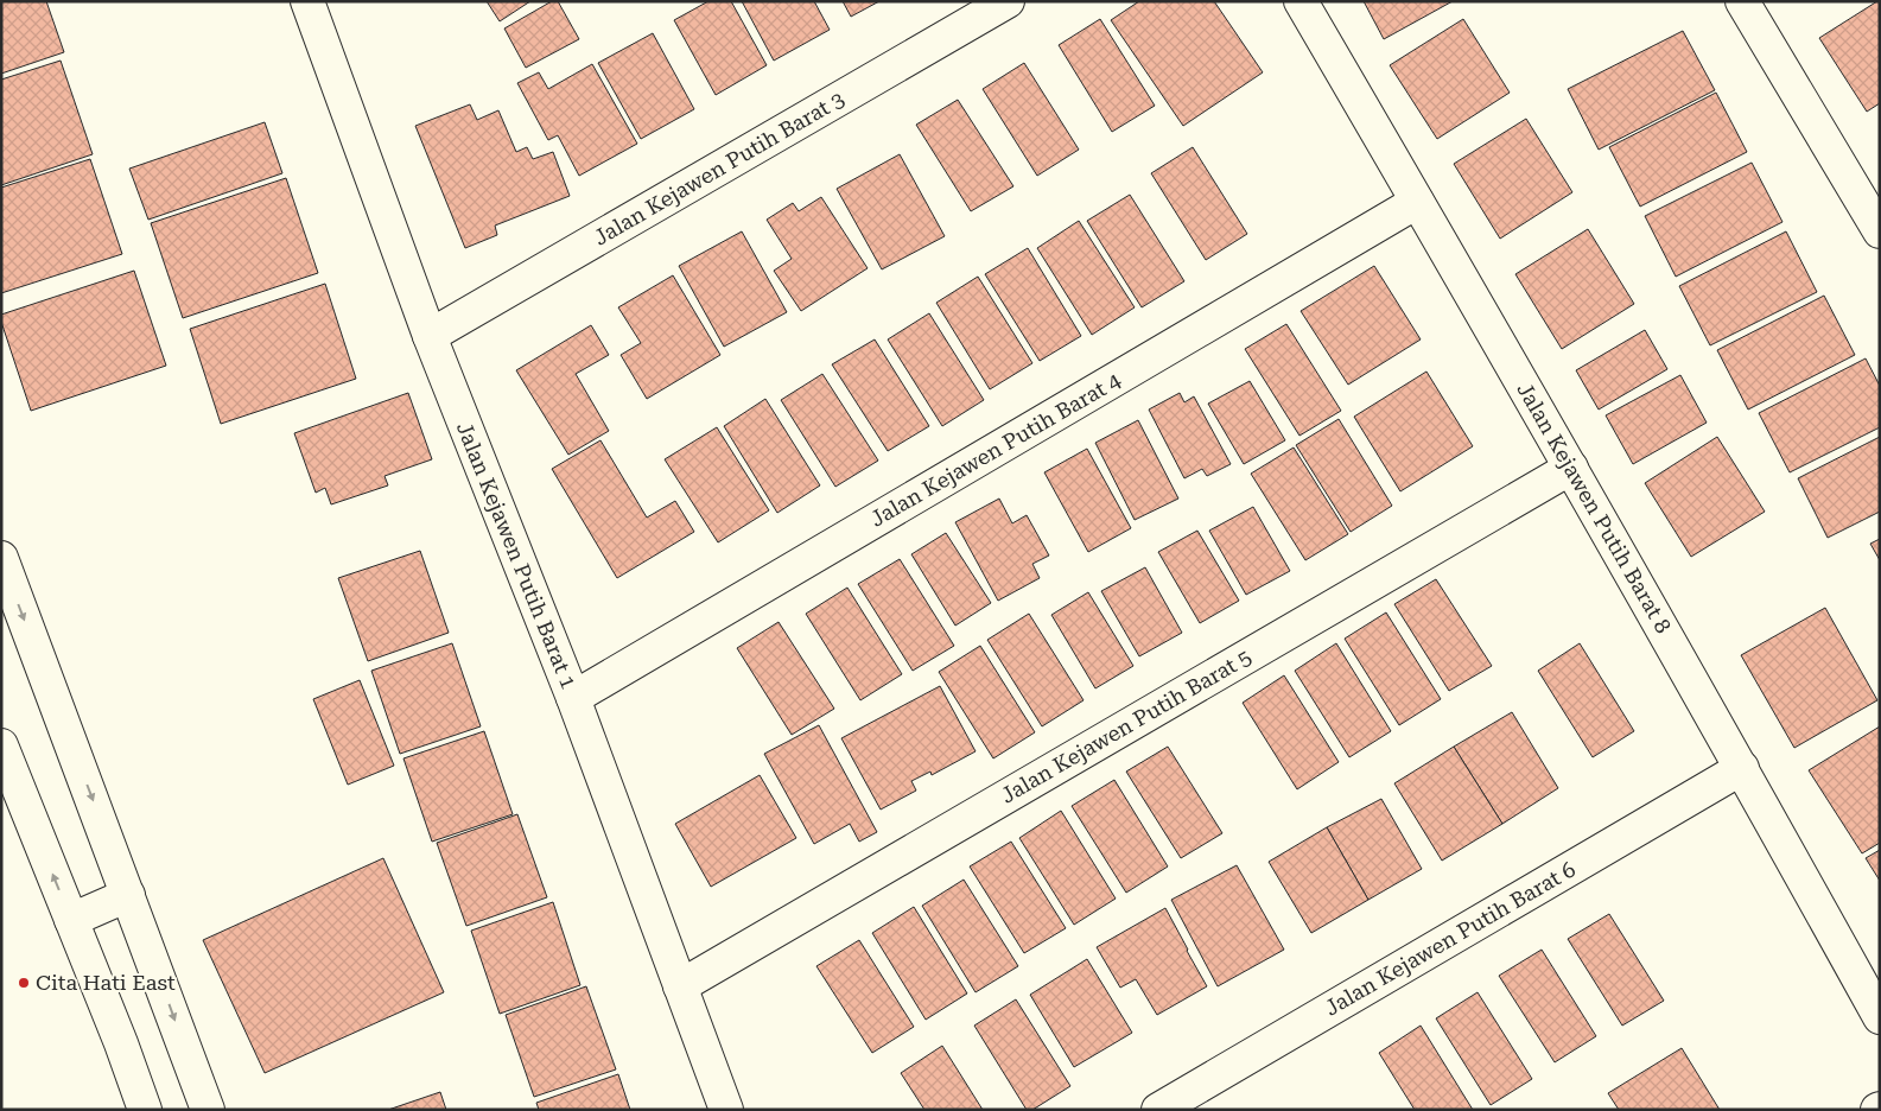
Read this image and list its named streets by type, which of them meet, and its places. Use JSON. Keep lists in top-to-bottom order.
{
  "streets": {
    "street": [
      "Jalan Kejawen Putih Barat 3",
      "Jalan Kejawen Putih Barat 4",
      "Jalan Kejawen Putih Barat 8",
      "Jalan Kejawen Putih Barat 1",
      "Jalan Kejawen Putih Barat 5",
      "Jalan Kejawen Putih Barat 6"
    ]
  },
  "crossings": [
    ["Jalan Kejawen Putih Barat 3", "Jalan Kejawen Putih Barat 1"],
    ["Jalan Kejawen Putih Barat 4", "Jalan Kejawen Putih Barat 8"],
    ["Jalan Kejawen Putih Barat 4", "Jalan Kejawen Putih Barat 1"],
    ["Jalan Kejawen Putih Barat 8", "Jalan Kejawen Putih Barat 5"],
    ["Jalan Kejawen Putih Barat 8", "Jalan Kejawen Putih Barat 6"],
    ["Jalan Kejawen Putih Barat 1", "Jalan Kejawen Putih Barat 5"]
  ],
  "places": ["Cita Hati East"]
}
